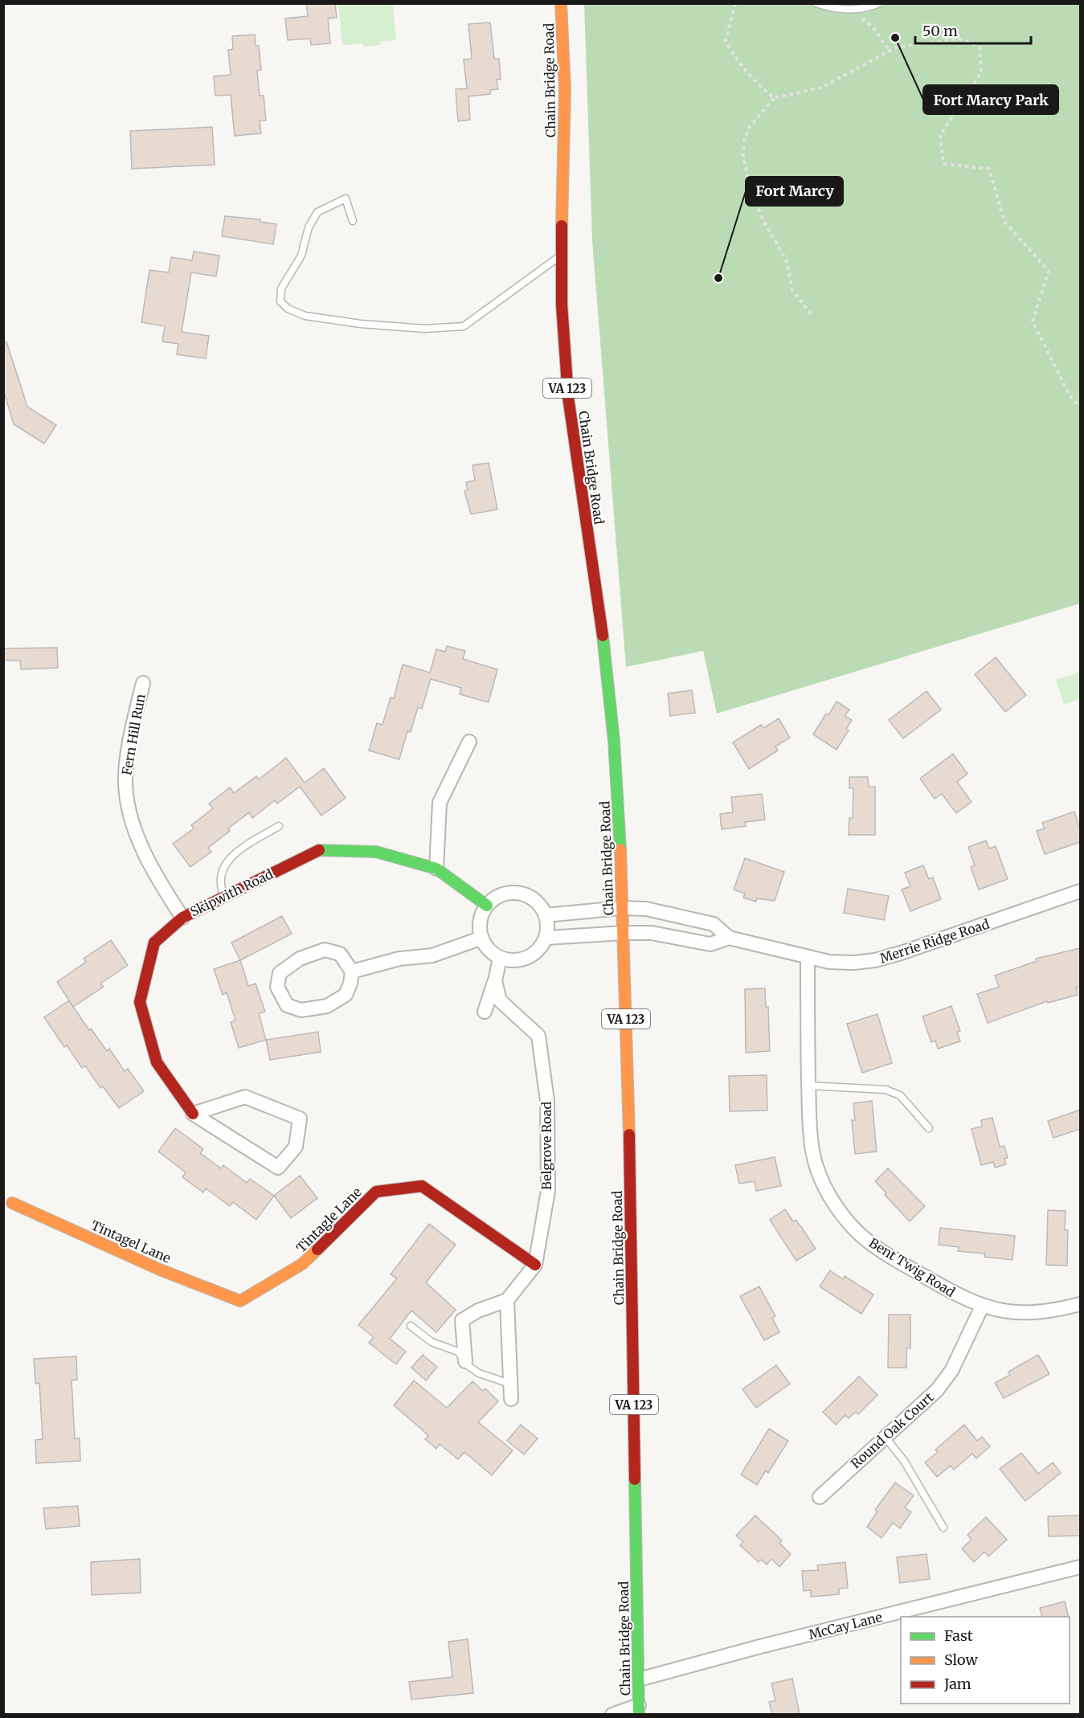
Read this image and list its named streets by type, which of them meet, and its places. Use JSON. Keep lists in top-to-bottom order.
{
  "streets": {
    "main road": [
      "Chain Bridge Road",
      "VA 123",
      "Skipwith Road",
      "Tintagle Lane",
      "Tintagel Lane"
    ],
    "street": [
      "Fern Hill Run",
      "Merrie Ridge Road",
      "Belgrove Road",
      "Bent Twig Road",
      "Round Oak Court",
      "McCay Lane"
    ]
  },
  "crossings": [
    ["Chain Bridge Road", "Merrie Ridge Road"],
    ["Chain Bridge Road", "McCay Lane"],
    ["Fern Hill Run", "Skipwith Road"],
    ["Skipwith Road", "Merrie Ridge Road"],
    ["Merrie Ridge Road", "Bent Twig Road"],
    ["Belgrove Road", "Tintagle Lane"],
    ["Tintagle Lane", "Tintagel Lane"],
    ["Bent Twig Road", "Round Oak Court"]
  ],
  "places": ["Fort Marcy Park", "Fort Marcy"],
  "legend": ["Fast", "Slow", "Jam"],
  "scale_bar": "50 m"
}
